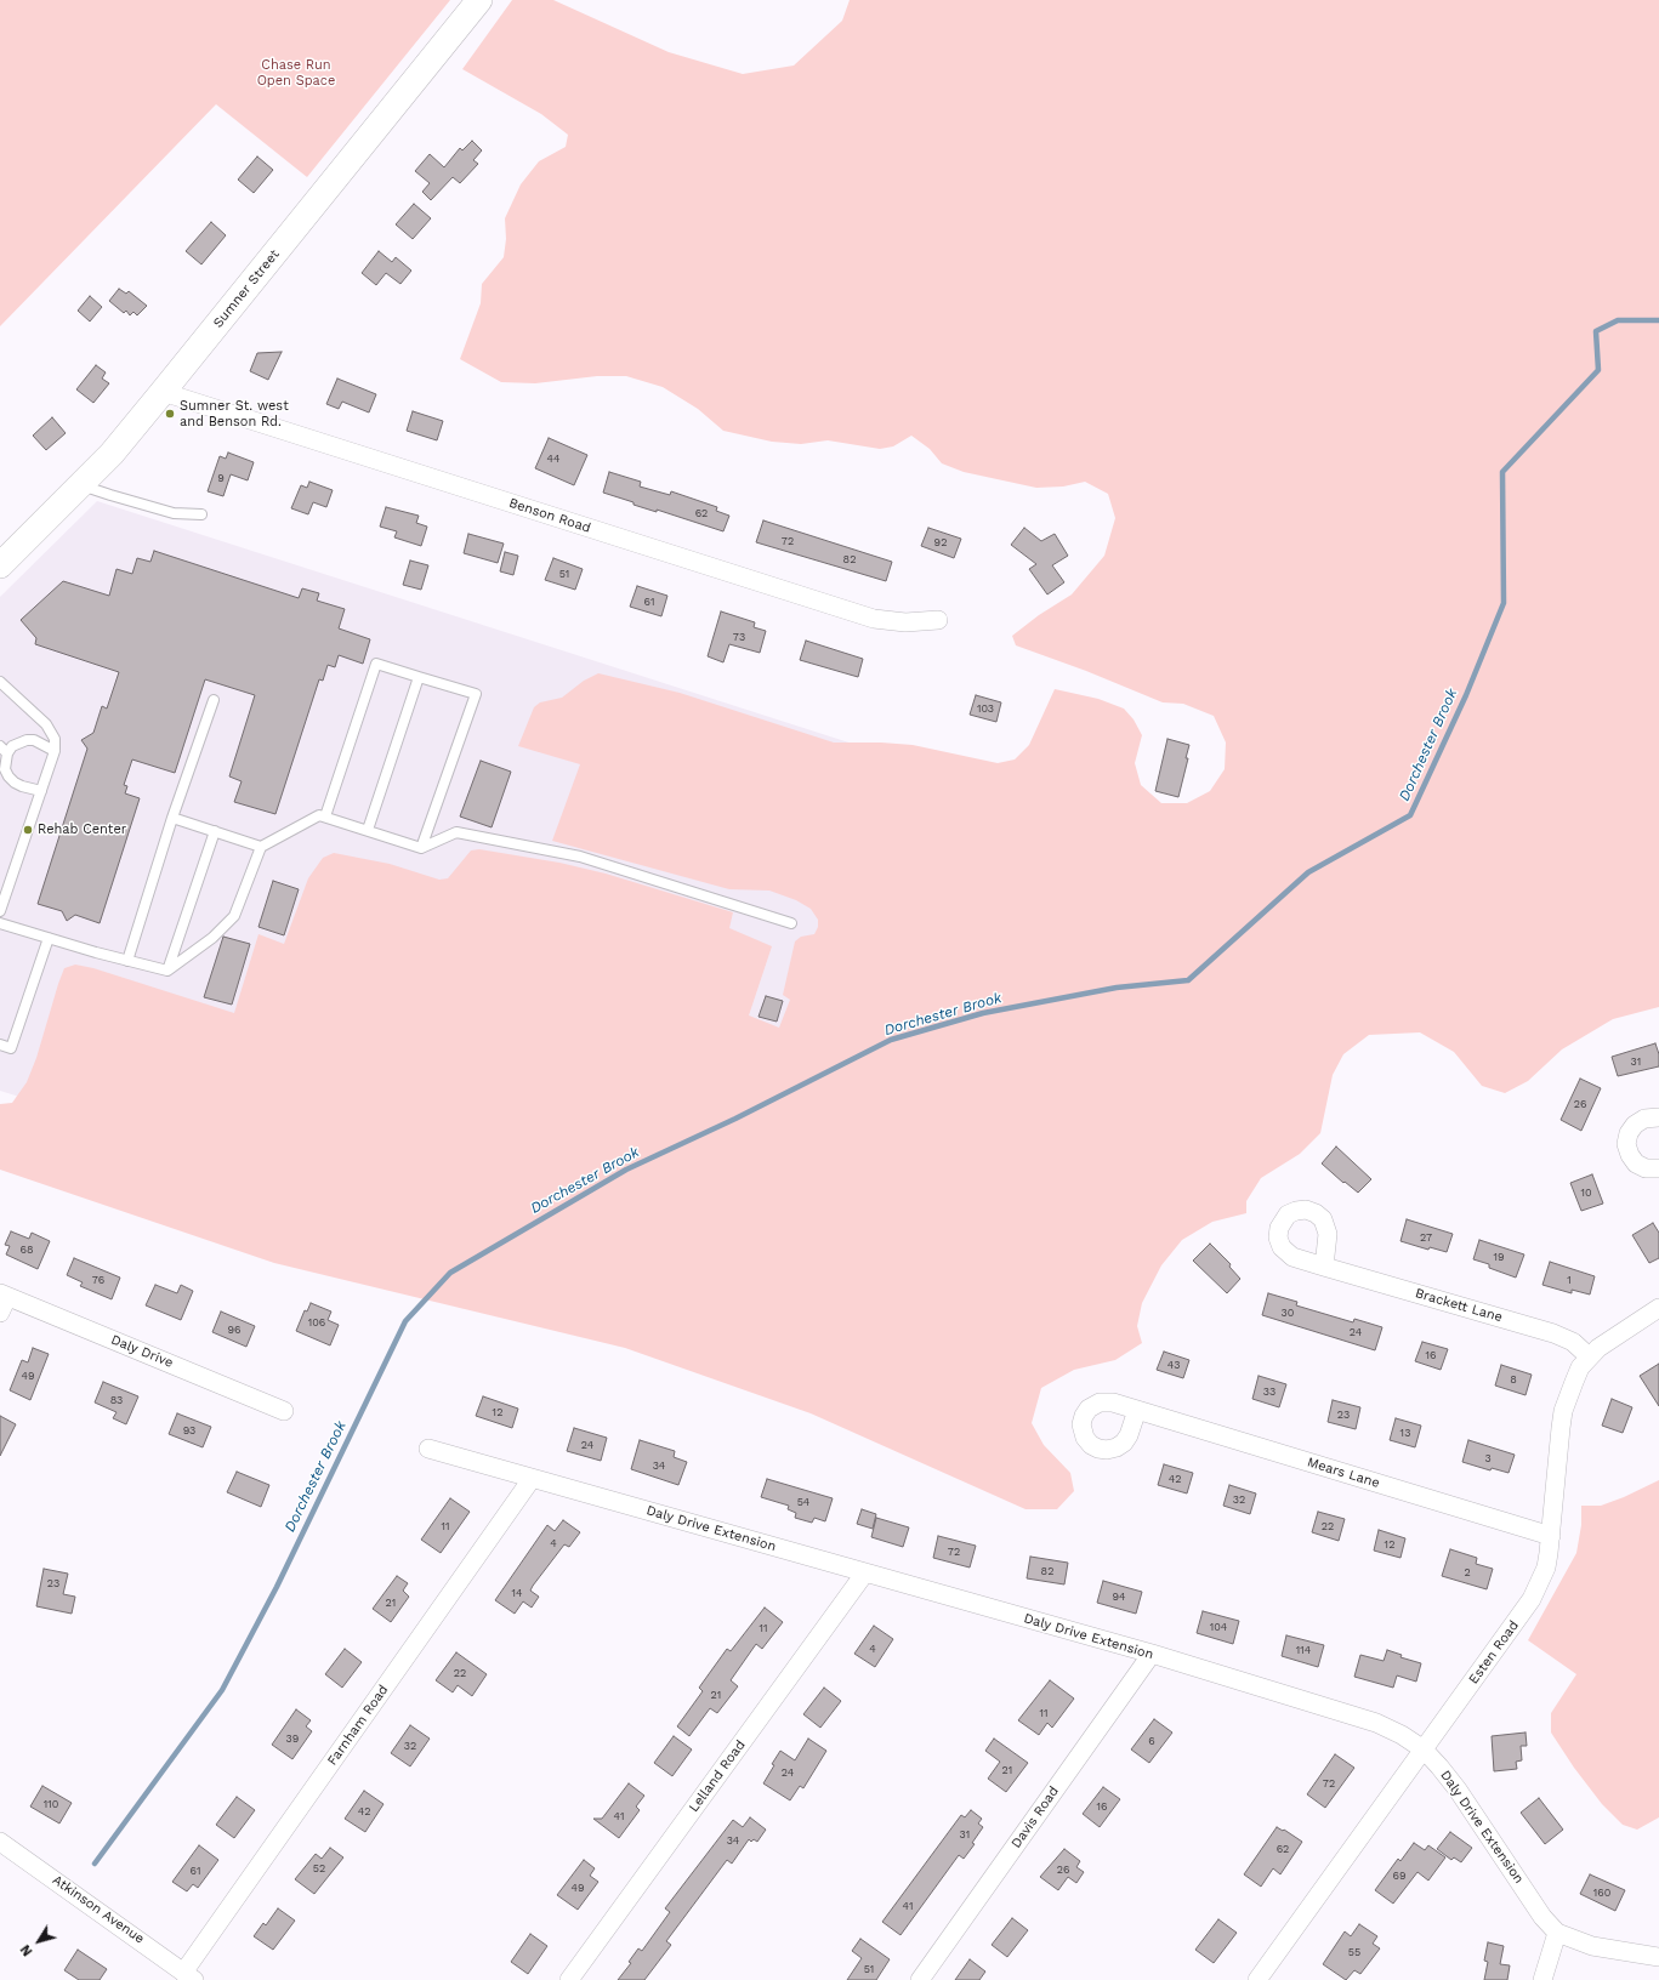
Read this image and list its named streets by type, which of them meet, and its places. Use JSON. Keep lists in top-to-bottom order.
{
  "streets": {
    "main road": ["Sumner Street"],
    "street": [
      "Benson Road",
      "Brackett Lane",
      "Daly Drive",
      "Mears Lane",
      "Daly Drive Extension",
      "Esten Road",
      "Farnham Road",
      "Lelland Road",
      "Davis Road",
      "Atkinson Avenue"
    ]
  },
  "crossings": [
    ["Sumner Street", "Benson Road"],
    ["Brackett Lane", "Esten Road"],
    ["Mears Lane", "Esten Road"],
    ["Daly Drive Extension", "Esten Road"],
    ["Daly Drive Extension", "Farnham Road"],
    ["Daly Drive Extension", "Lelland Road"],
    ["Daly Drive Extension", "Davis Road"],
    ["Farnham Road", "Atkinson Avenue"]
  ],
  "water": ["Dorchester Brook"],
  "parks": ["Chase Run Open Space"],
  "places": ["Sumner St. west and Benson Rd.", "Rehab Center"],
  "house_numbers": [
    "44",
    "9",
    "62",
    "72",
    "92",
    "82",
    "51",
    "61",
    "73",
    "103",
    "31",
    "26",
    "10",
    "27",
    "68",
    "19",
    "76",
    "1",
    "30",
    "106",
    "96",
    "24",
    "16",
    "43",
    "49",
    "8",
    "33",
    "83",
    "12",
    "23",
    "93",
    "13",
    "24",
    "3",
    "34",
    "42",
    "32",
    "54",
    "11",
    "22",
    "4",
    "12",
    "72",
    "82",
    "2",
    "23",
    "14",
    "94",
    "21",
    "104",
    "11",
    "4",
    "114",
    "22",
    "21",
    "11",
    "39",
    "6",
    "32",
    "21",
    "24",
    "72",
    "110",
    "16",
    "42",
    "41",
    "31",
    "34",
    "62",
    "52",
    "26",
    "61",
    "69",
    "49",
    "160",
    "41",
    "55",
    "51"
  ],
  "north": "bottom left"
}
